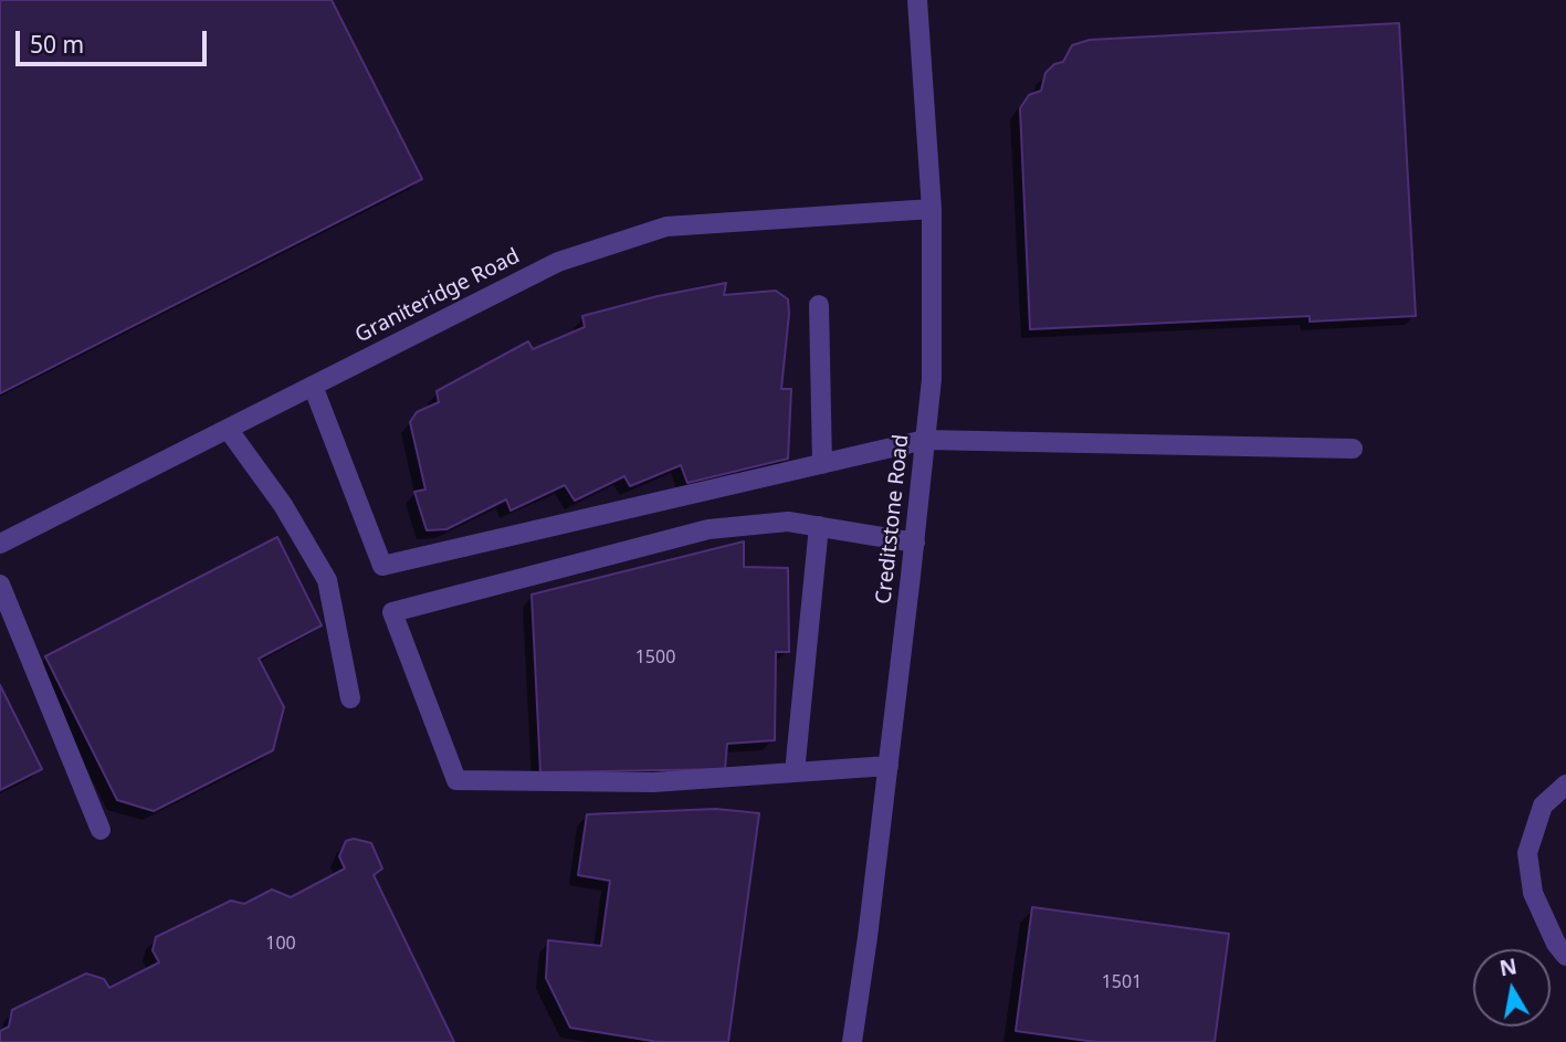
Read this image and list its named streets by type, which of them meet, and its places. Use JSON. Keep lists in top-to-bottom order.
{
  "streets": {
    "street": ["Graniteridge Road", "Creditstone Road"]
  },
  "crossings": [
    ["Graniteridge Road", "Creditstone Road"]
  ],
  "house_numbers": ["1500", "100", "1501"],
  "scale_bar": "50 m",
  "north": "top"
}
